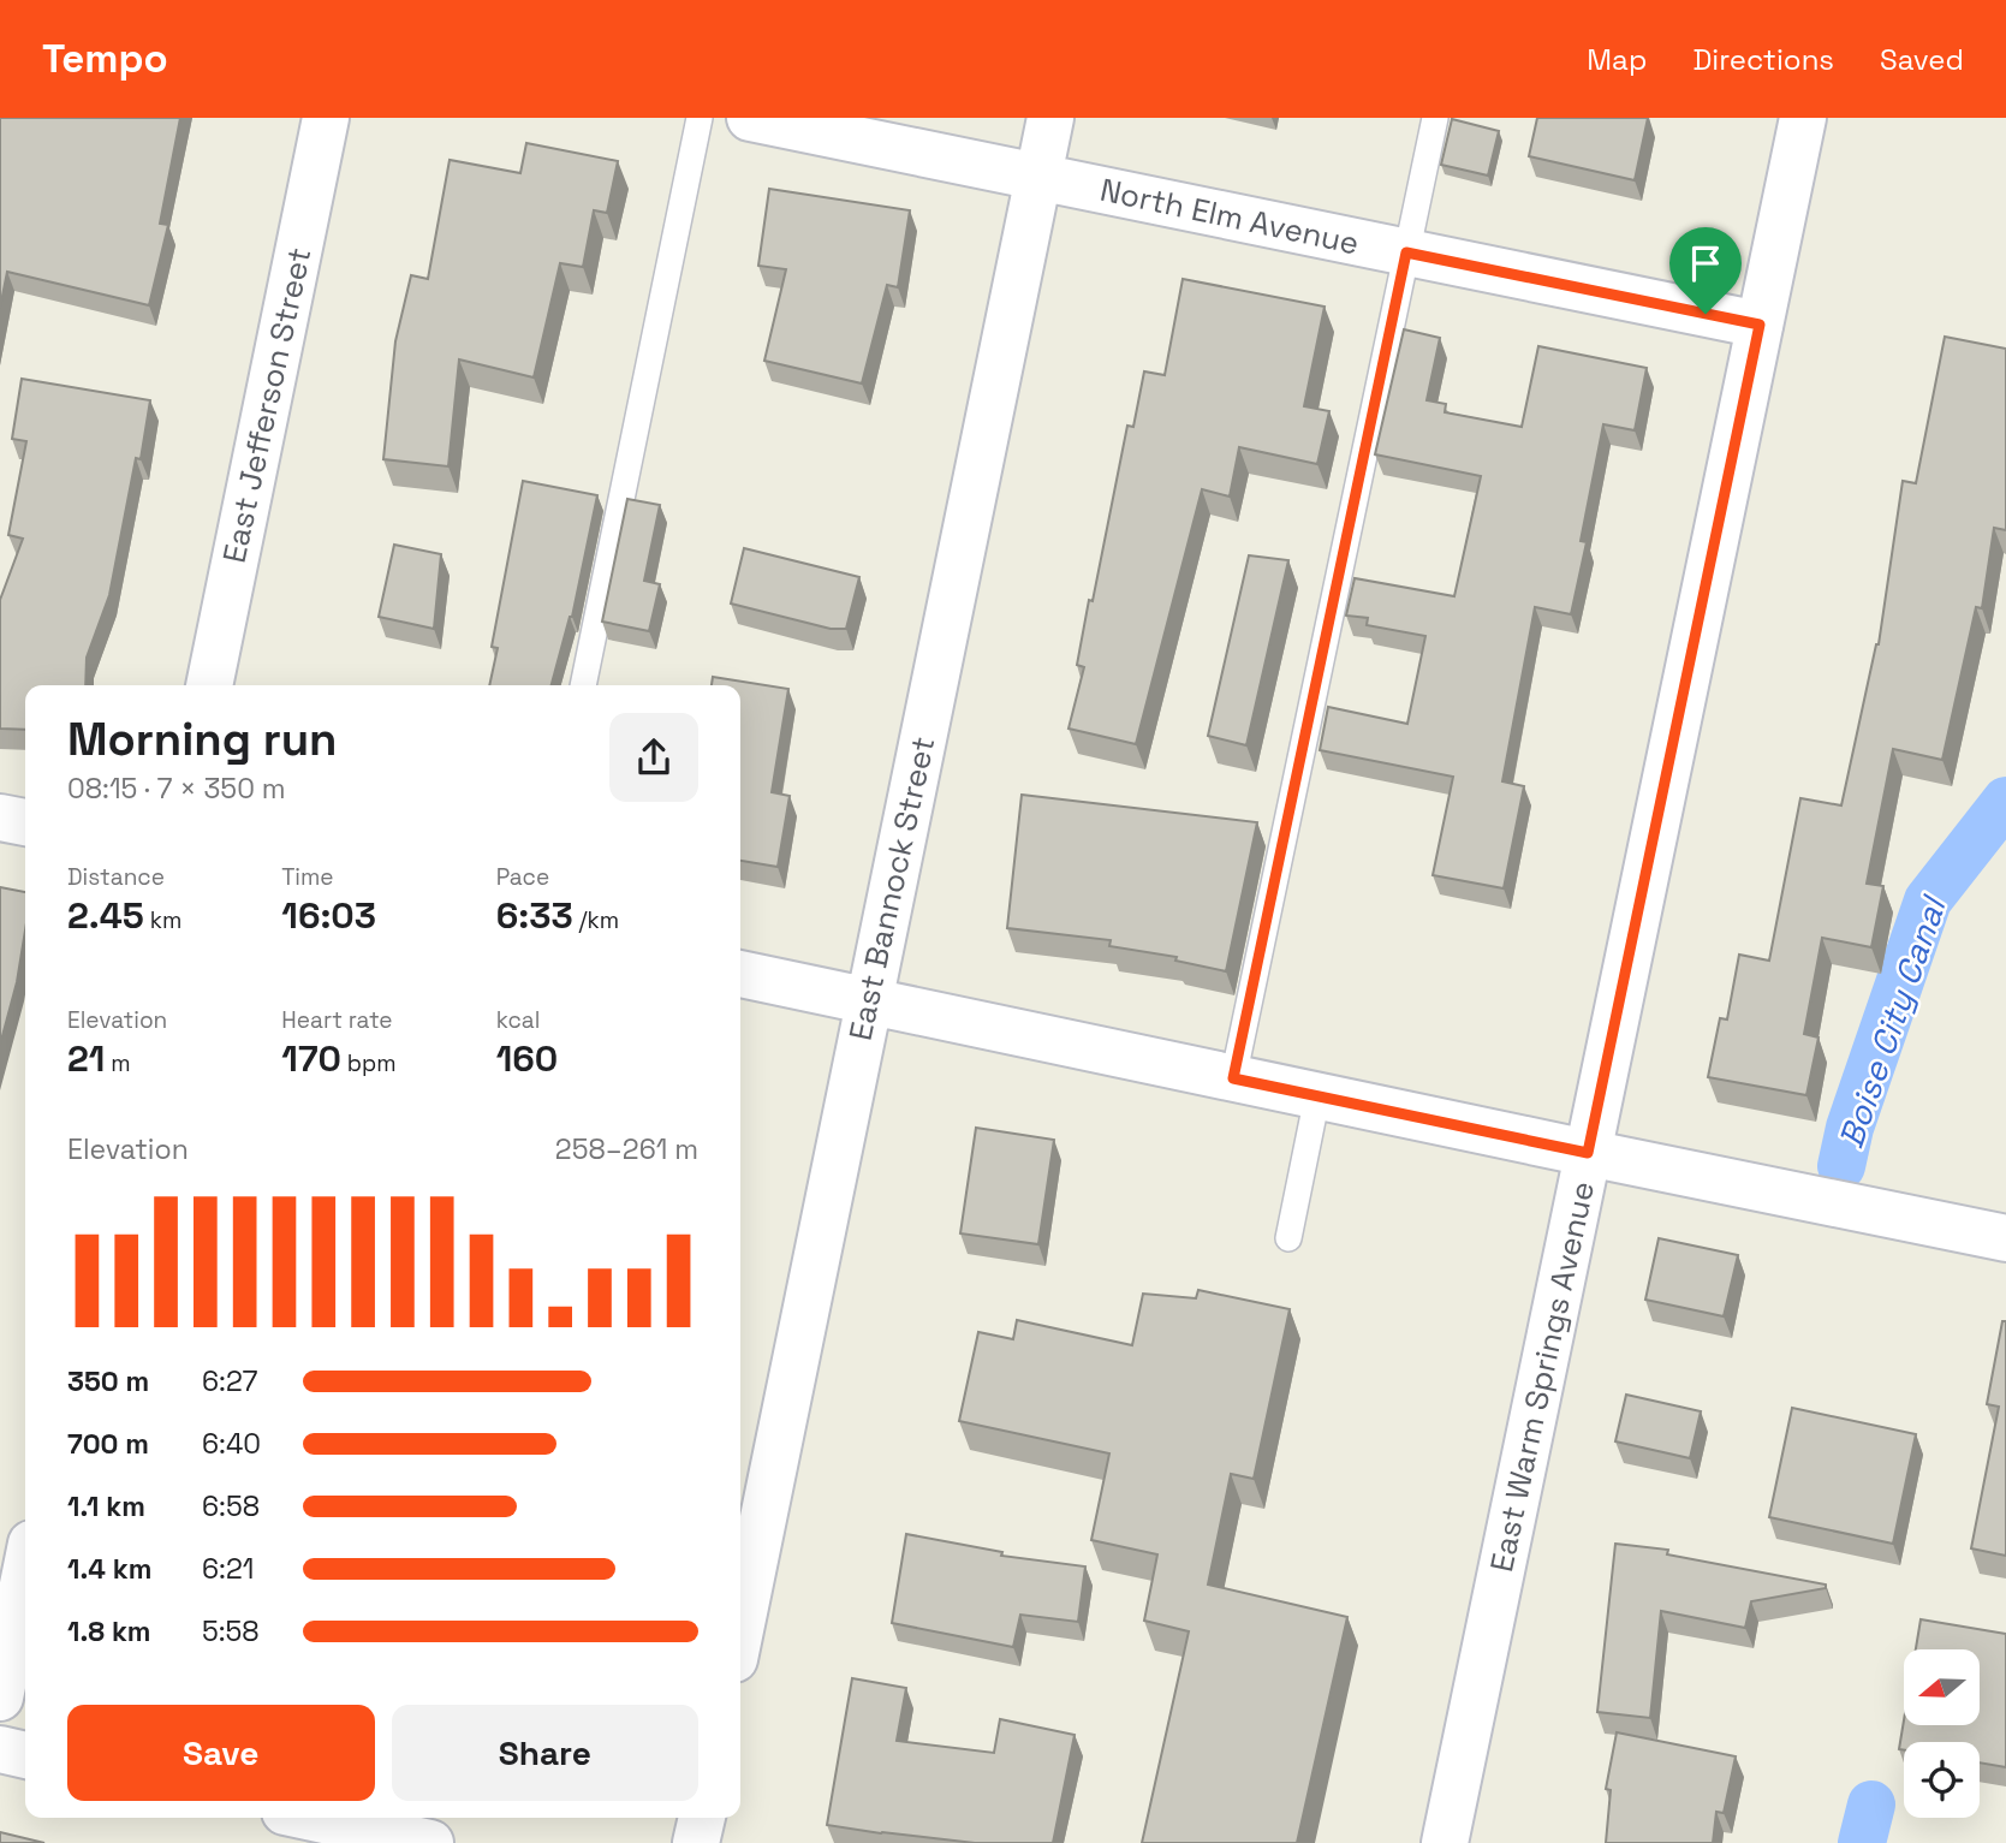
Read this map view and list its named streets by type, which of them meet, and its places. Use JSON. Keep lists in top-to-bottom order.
{
  "streets": {
    "street": [
      "North Elm Avenue",
      "East Jefferson Street",
      "East Bannock Street",
      "East Warm Springs Avenue"
    ]
  },
  "crossings": [
    ["North Elm Avenue", "East Bannock Street"],
    ["North Elm Avenue", "East Warm Springs Avenue"]
  ],
  "water": ["Boise City Canal"],
  "north": "left",
  "page": {
    "header": "Tempo",
    "nav": ["Map", "Directions", "Saved"],
    "heading": ["Morning run", "08:15 · 7 × 350 m"],
    "stats": [
      ["Distance", "2.45 km"],
      ["Time", "16:03"],
      ["Pace", "6:33 /km"],
      ["Elevation", "21 m"],
      ["Heart rate", "170 bpm"],
      ["kcal", "160"]
    ],
    "chart": ["Elevation", "258–261 m"],
    "list": [
      {
        "name": "350 m",
        "note": "6:27"
      },
      {
        "name": "700 m",
        "note": "6:40"
      },
      {
        "name": "1.1 km",
        "note": "6:58"
      },
      {
        "name": "1.4 km",
        "note": "6:21"
      },
      {
        "name": "1.8 km",
        "note": "5:58"
      }
    ],
    "buttons": ["Save", "Share"]
  }
}
